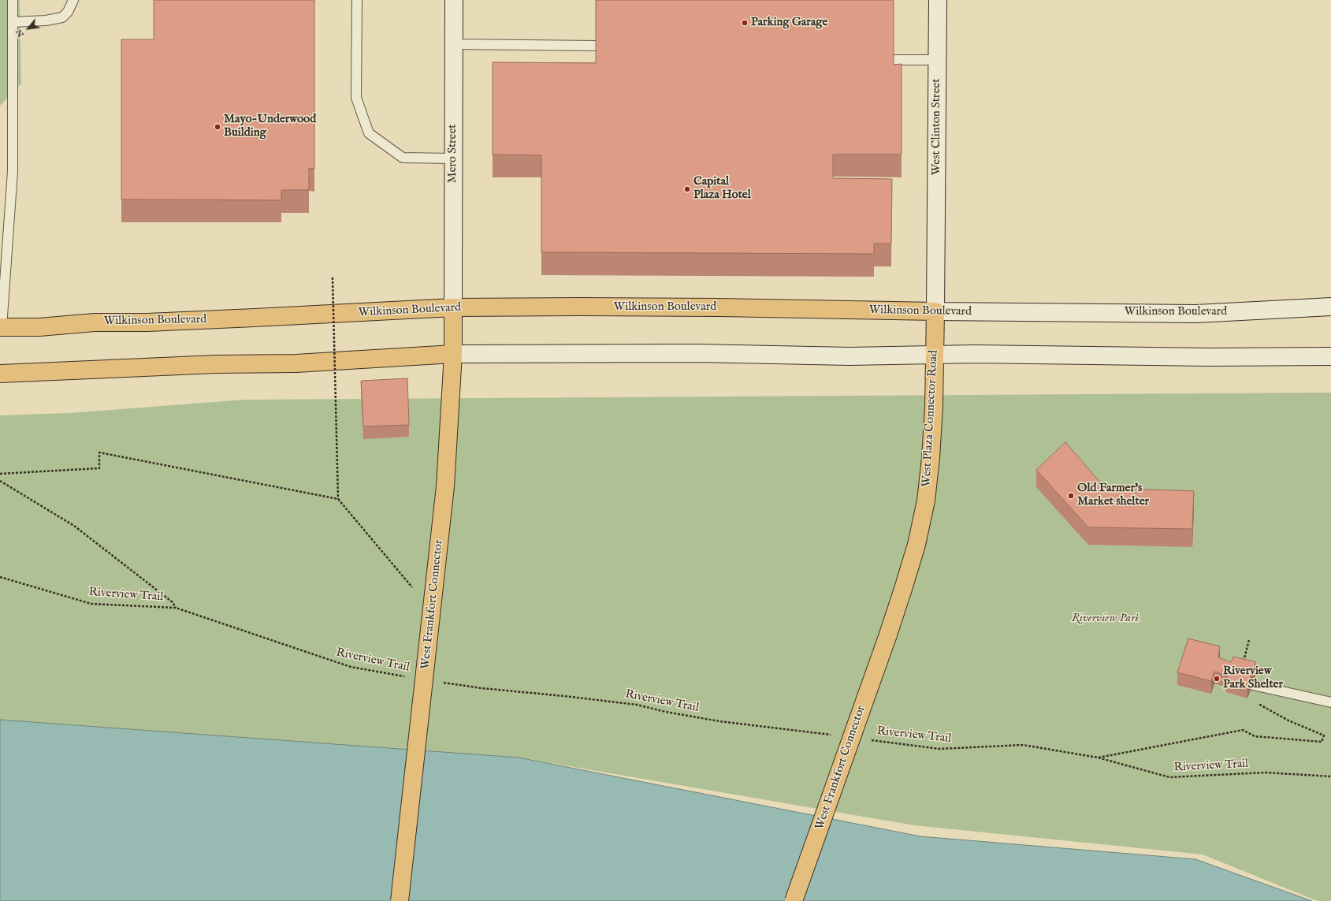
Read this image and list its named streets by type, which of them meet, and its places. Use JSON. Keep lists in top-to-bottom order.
{
  "streets": {
    "highway": ["Wilkinson Boulevard", "West Plaza Connector Road", "West Frankfort Connector"],
    "main road": ["West Clinton Street", "Mero Street"],
    "path": ["Riverview Trail"]
  },
  "crossings": [
    ["West Clinton Street", "Wilkinson Boulevard"],
    ["West Clinton Street", "West Plaza Connector Road"],
    ["Mero Street", "Wilkinson Boulevard"],
    ["Mero Street", "West Frankfort Connector"],
    ["Wilkinson Boulevard", "West Plaza Connector Road"],
    ["Wilkinson Boulevard", "West Frankfort Connector"],
    ["West Plaza Connector Road", "West Frankfort Connector"]
  ],
  "parks": ["Riverview Park"],
  "places": [
    "Parking Garage",
    "Mayo-Underwood Building",
    "Capital Plaza Hotel",
    "Old Farmer's Market shelter",
    "Riverview Park Shelter"
  ],
  "north": "bottom left"
}
